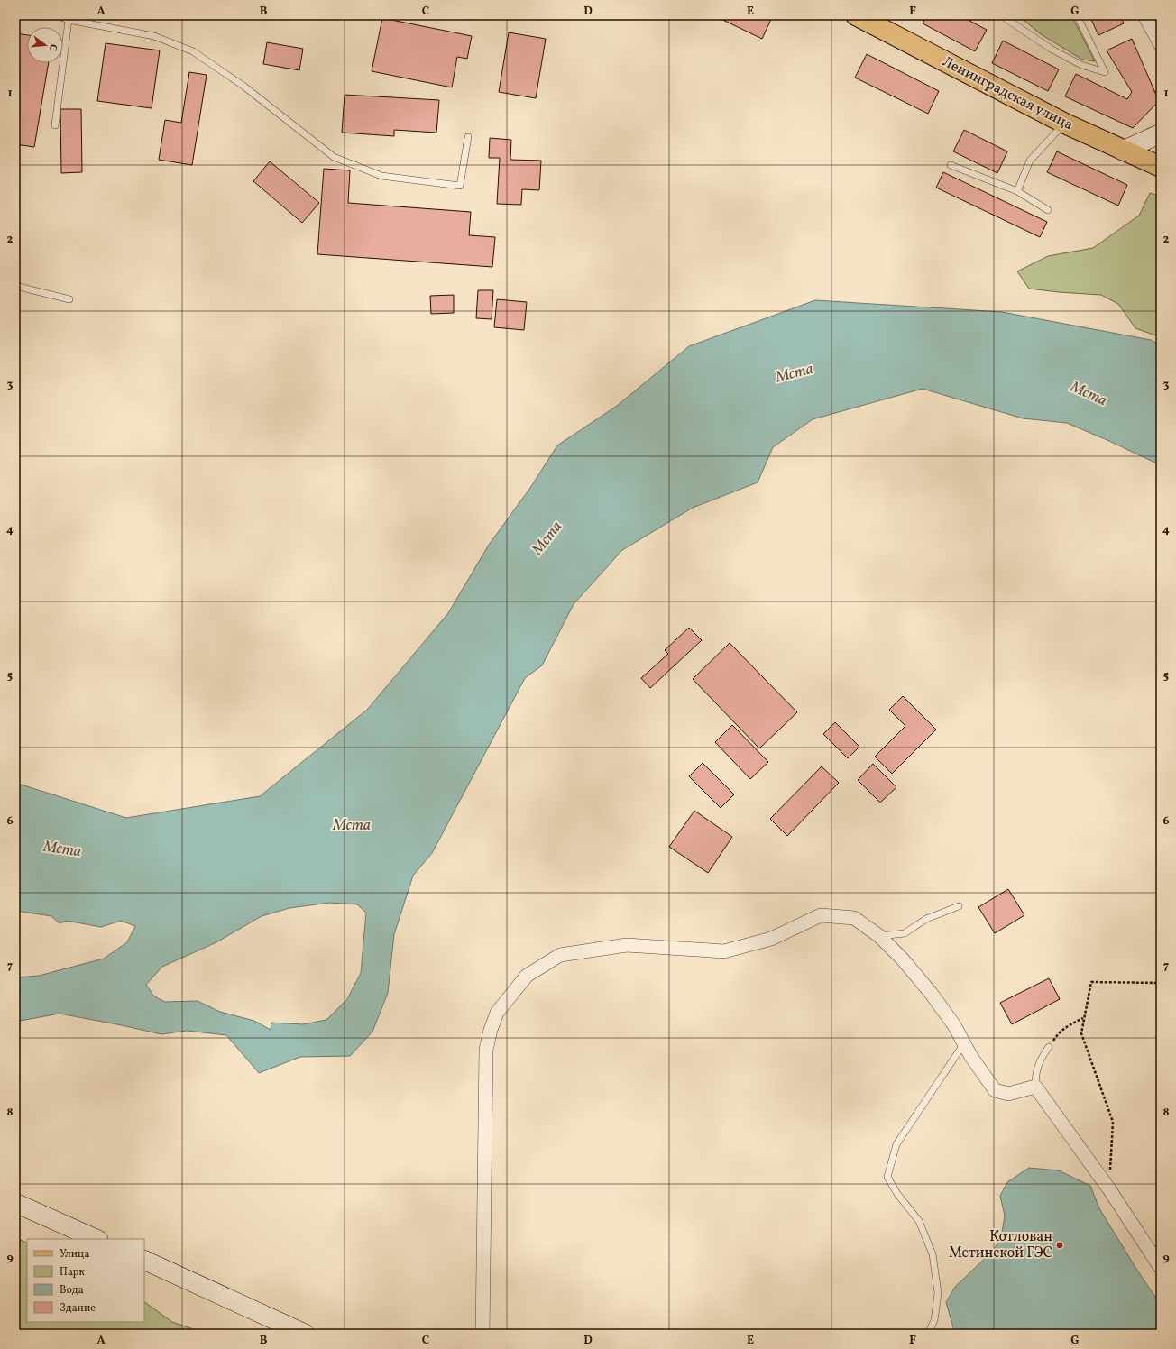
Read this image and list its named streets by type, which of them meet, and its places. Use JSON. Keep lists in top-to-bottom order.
{
  "streets": {
    "main road": ["Ленинградская улица"]
  },
  "water": ["Мста"],
  "places": ["Котлован Мстинской ГЭС"],
  "legend": [
    "Улица",
    "Парк",
    "Вода",
    "Здание"
  ],
  "north": "right",
  "grid": {
    "columns": [
      "A",
      "B",
      "C",
      "D",
      "E",
      "F",
      "G"
    ],
    "rows": [
      "1",
      "2",
      "3",
      "4",
      "5",
      "6",
      "7",
      "8",
      "9"
    ]
  }
}
